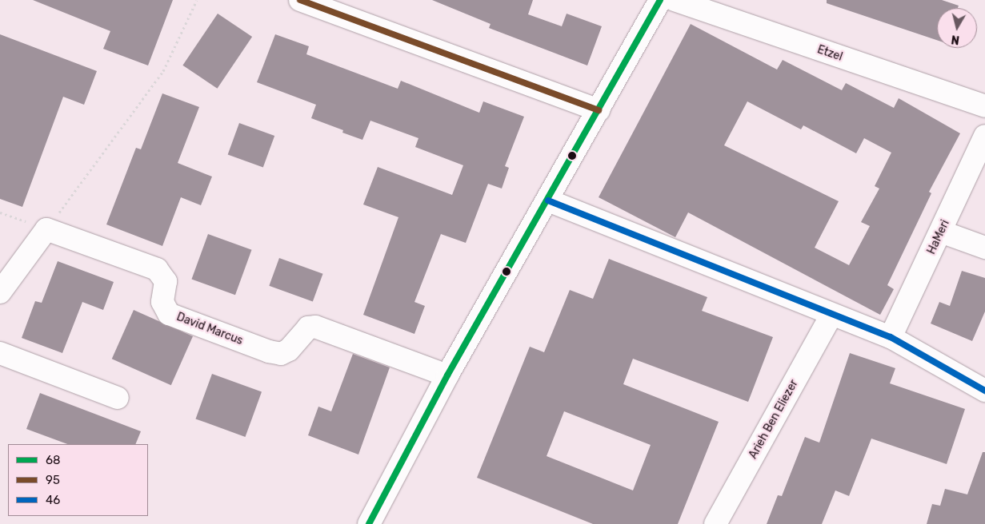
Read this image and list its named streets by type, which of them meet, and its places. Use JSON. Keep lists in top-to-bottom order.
{
  "streets": {
    "street": [
      "Etzel",
      "HaMeri",
      "David Marcus",
      "Arieh Ben Eliezer"
    ]
  },
  "lines": ["transit line 68", "transit line 95", "transit line 46"],
  "legend": ["68", "95", "46"],
  "north": "bottom"
}
